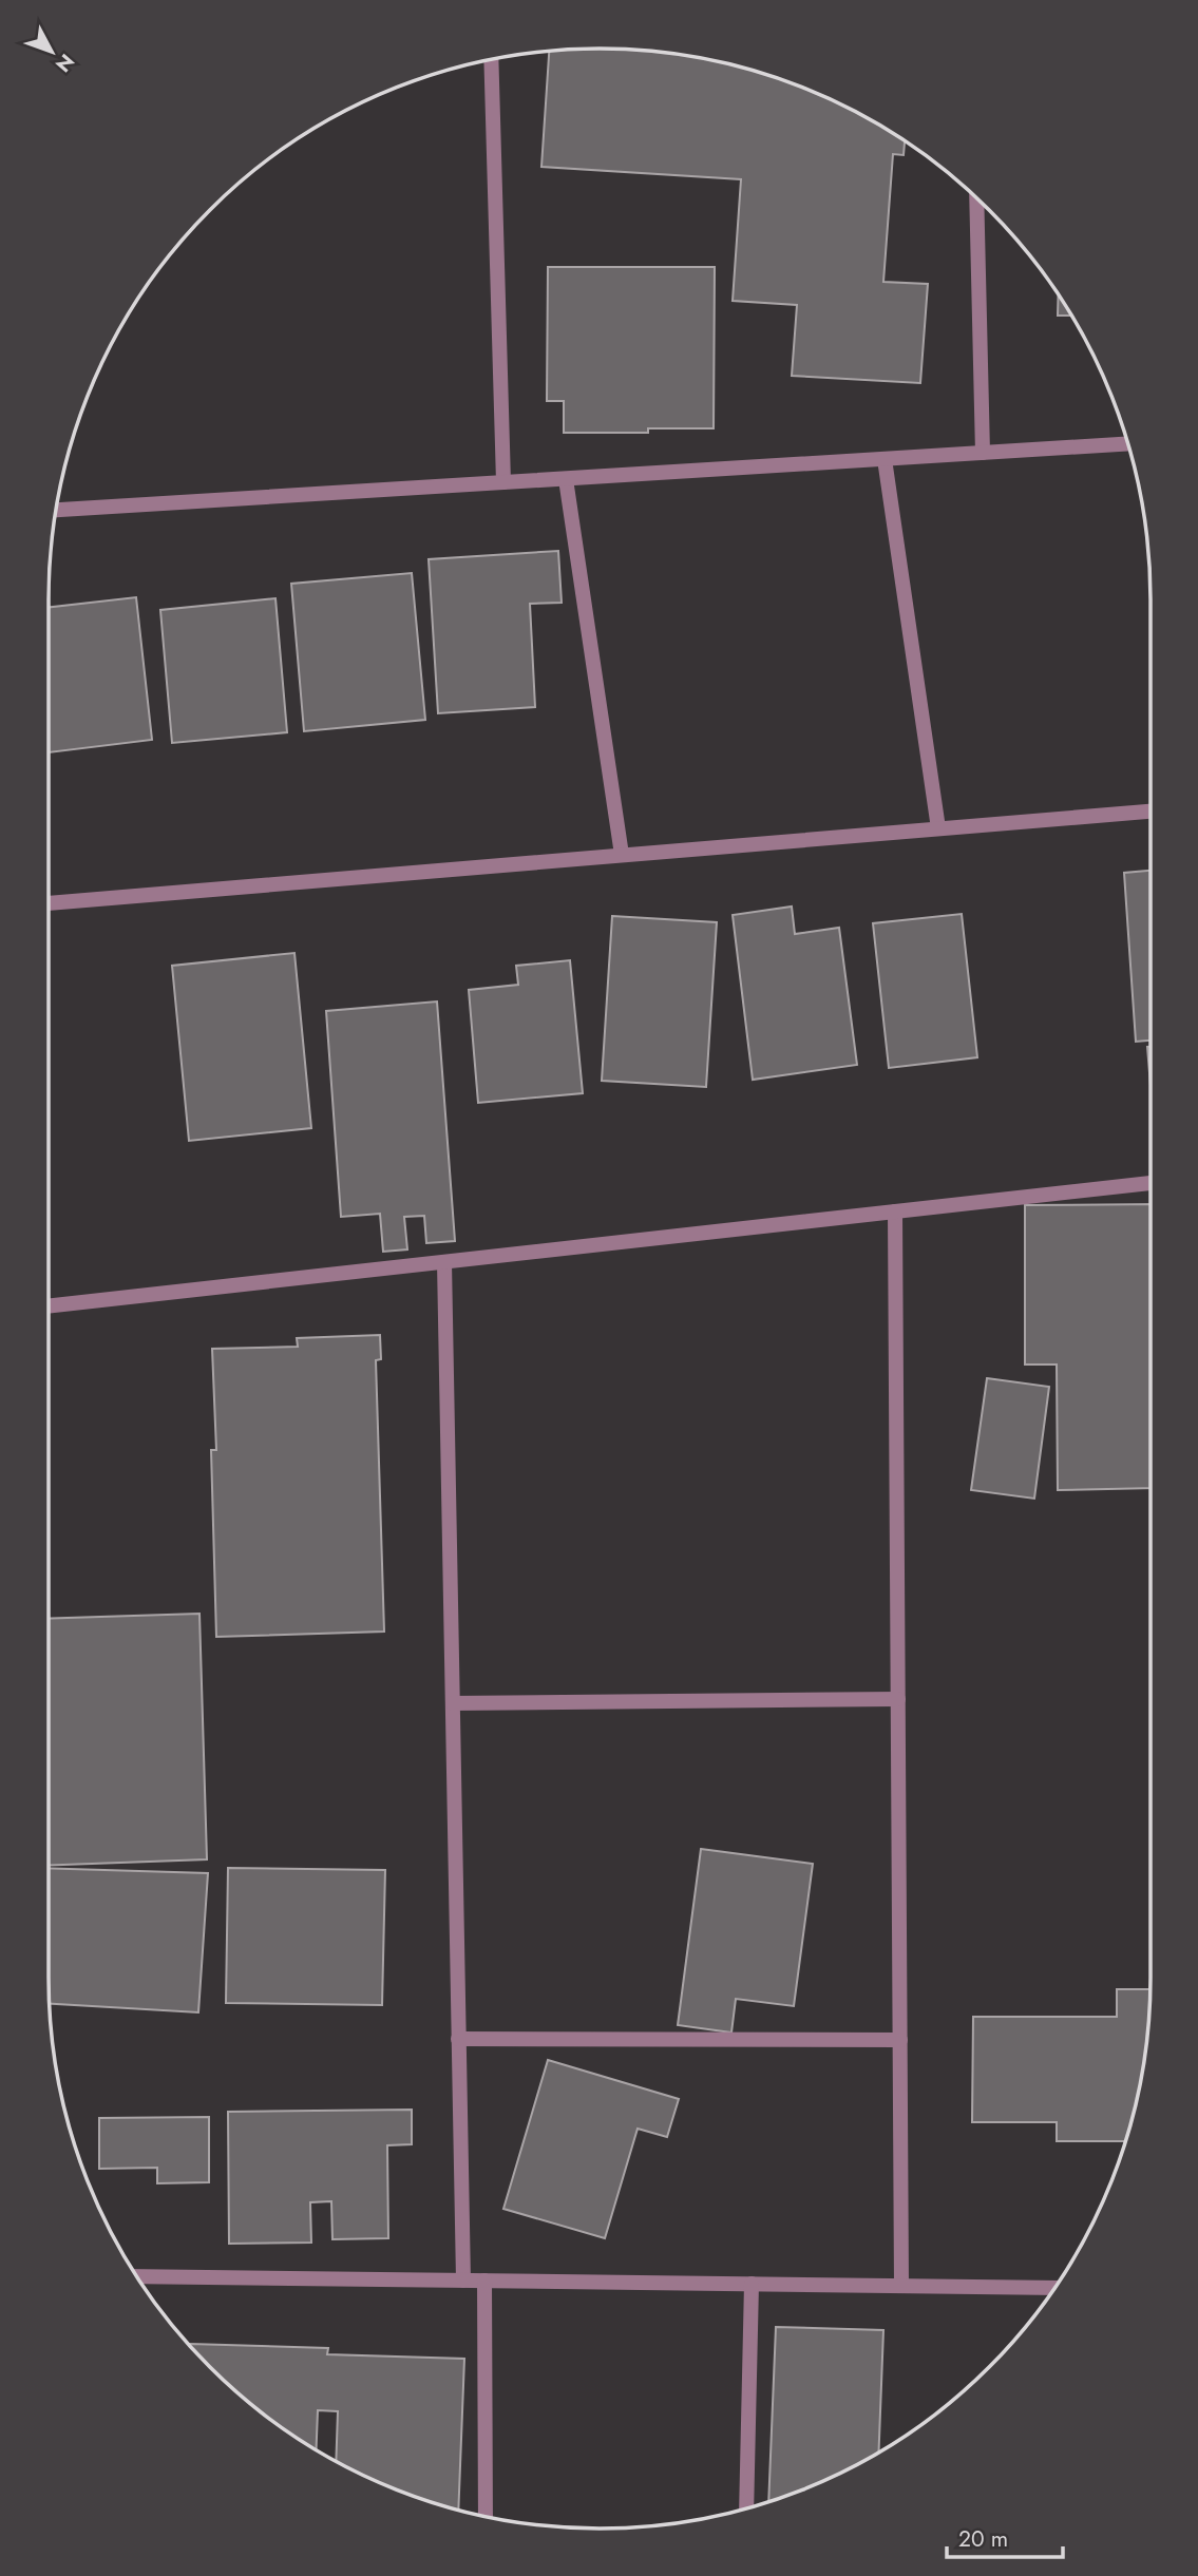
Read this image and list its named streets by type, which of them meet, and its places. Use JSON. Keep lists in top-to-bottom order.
{
  "scale_bar": "20 m",
  "north": "bottom right"
}
